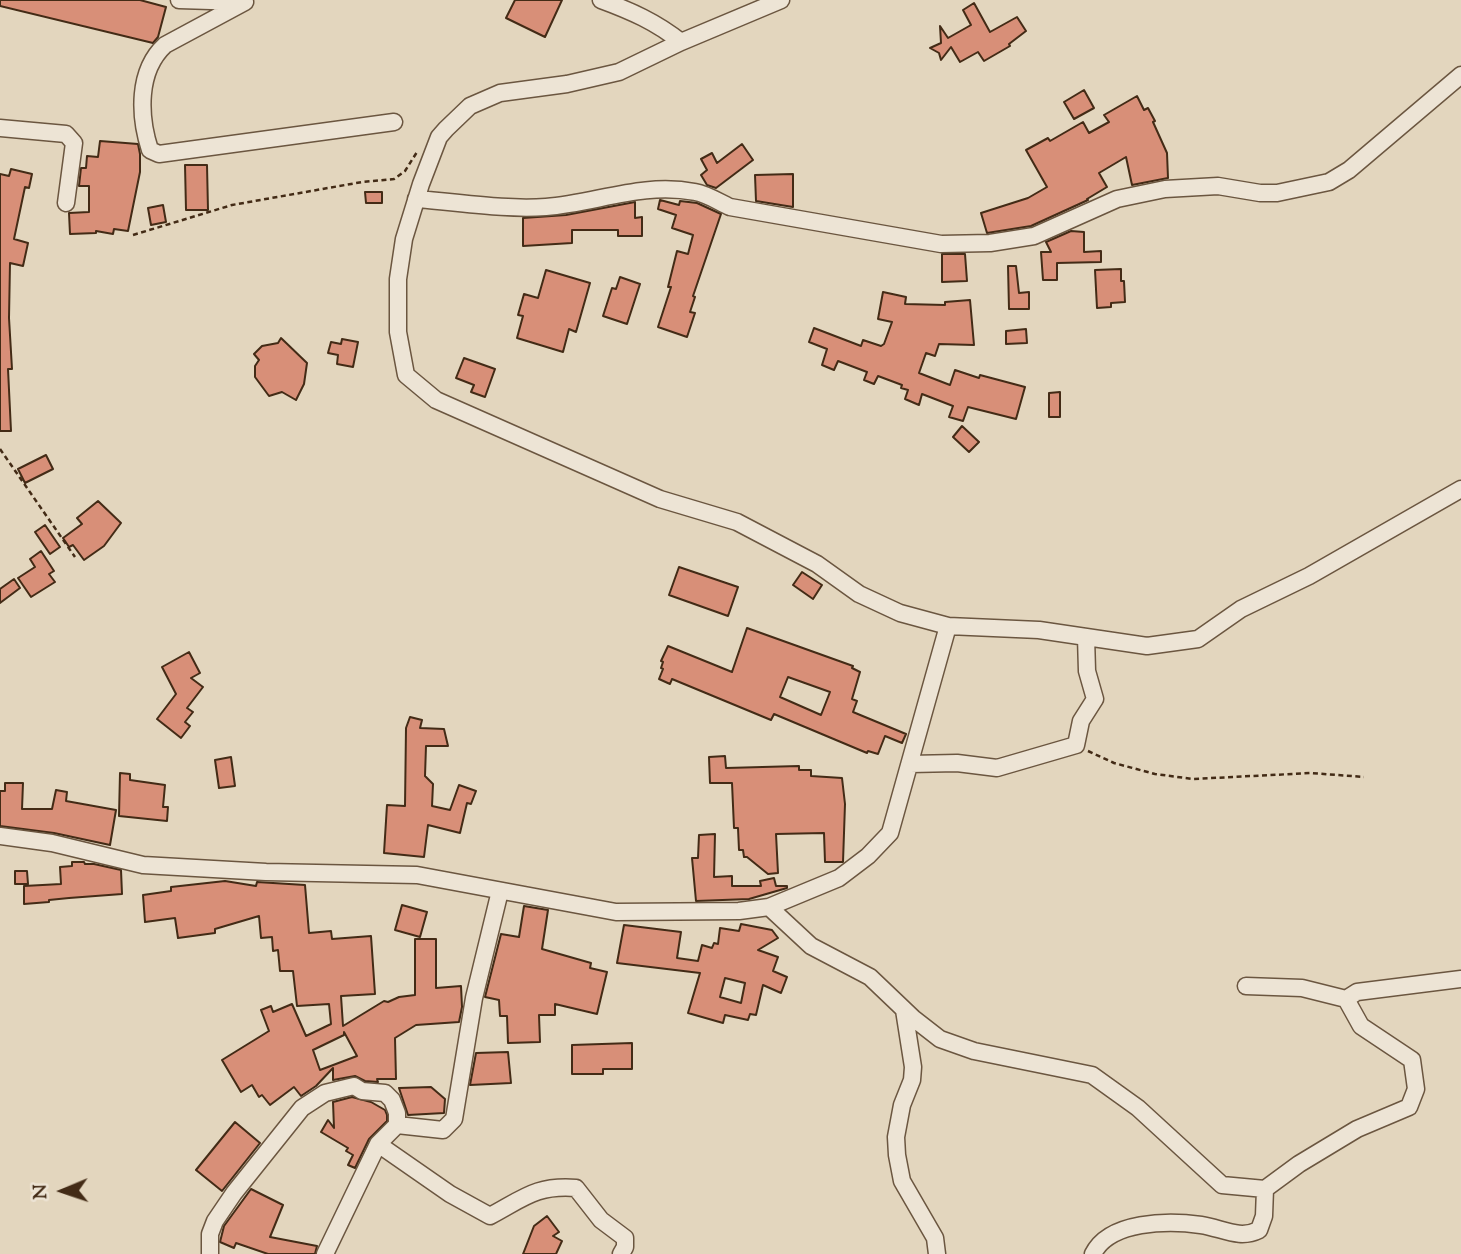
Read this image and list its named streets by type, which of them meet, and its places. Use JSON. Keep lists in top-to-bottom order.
{
  "north": "left"
}
